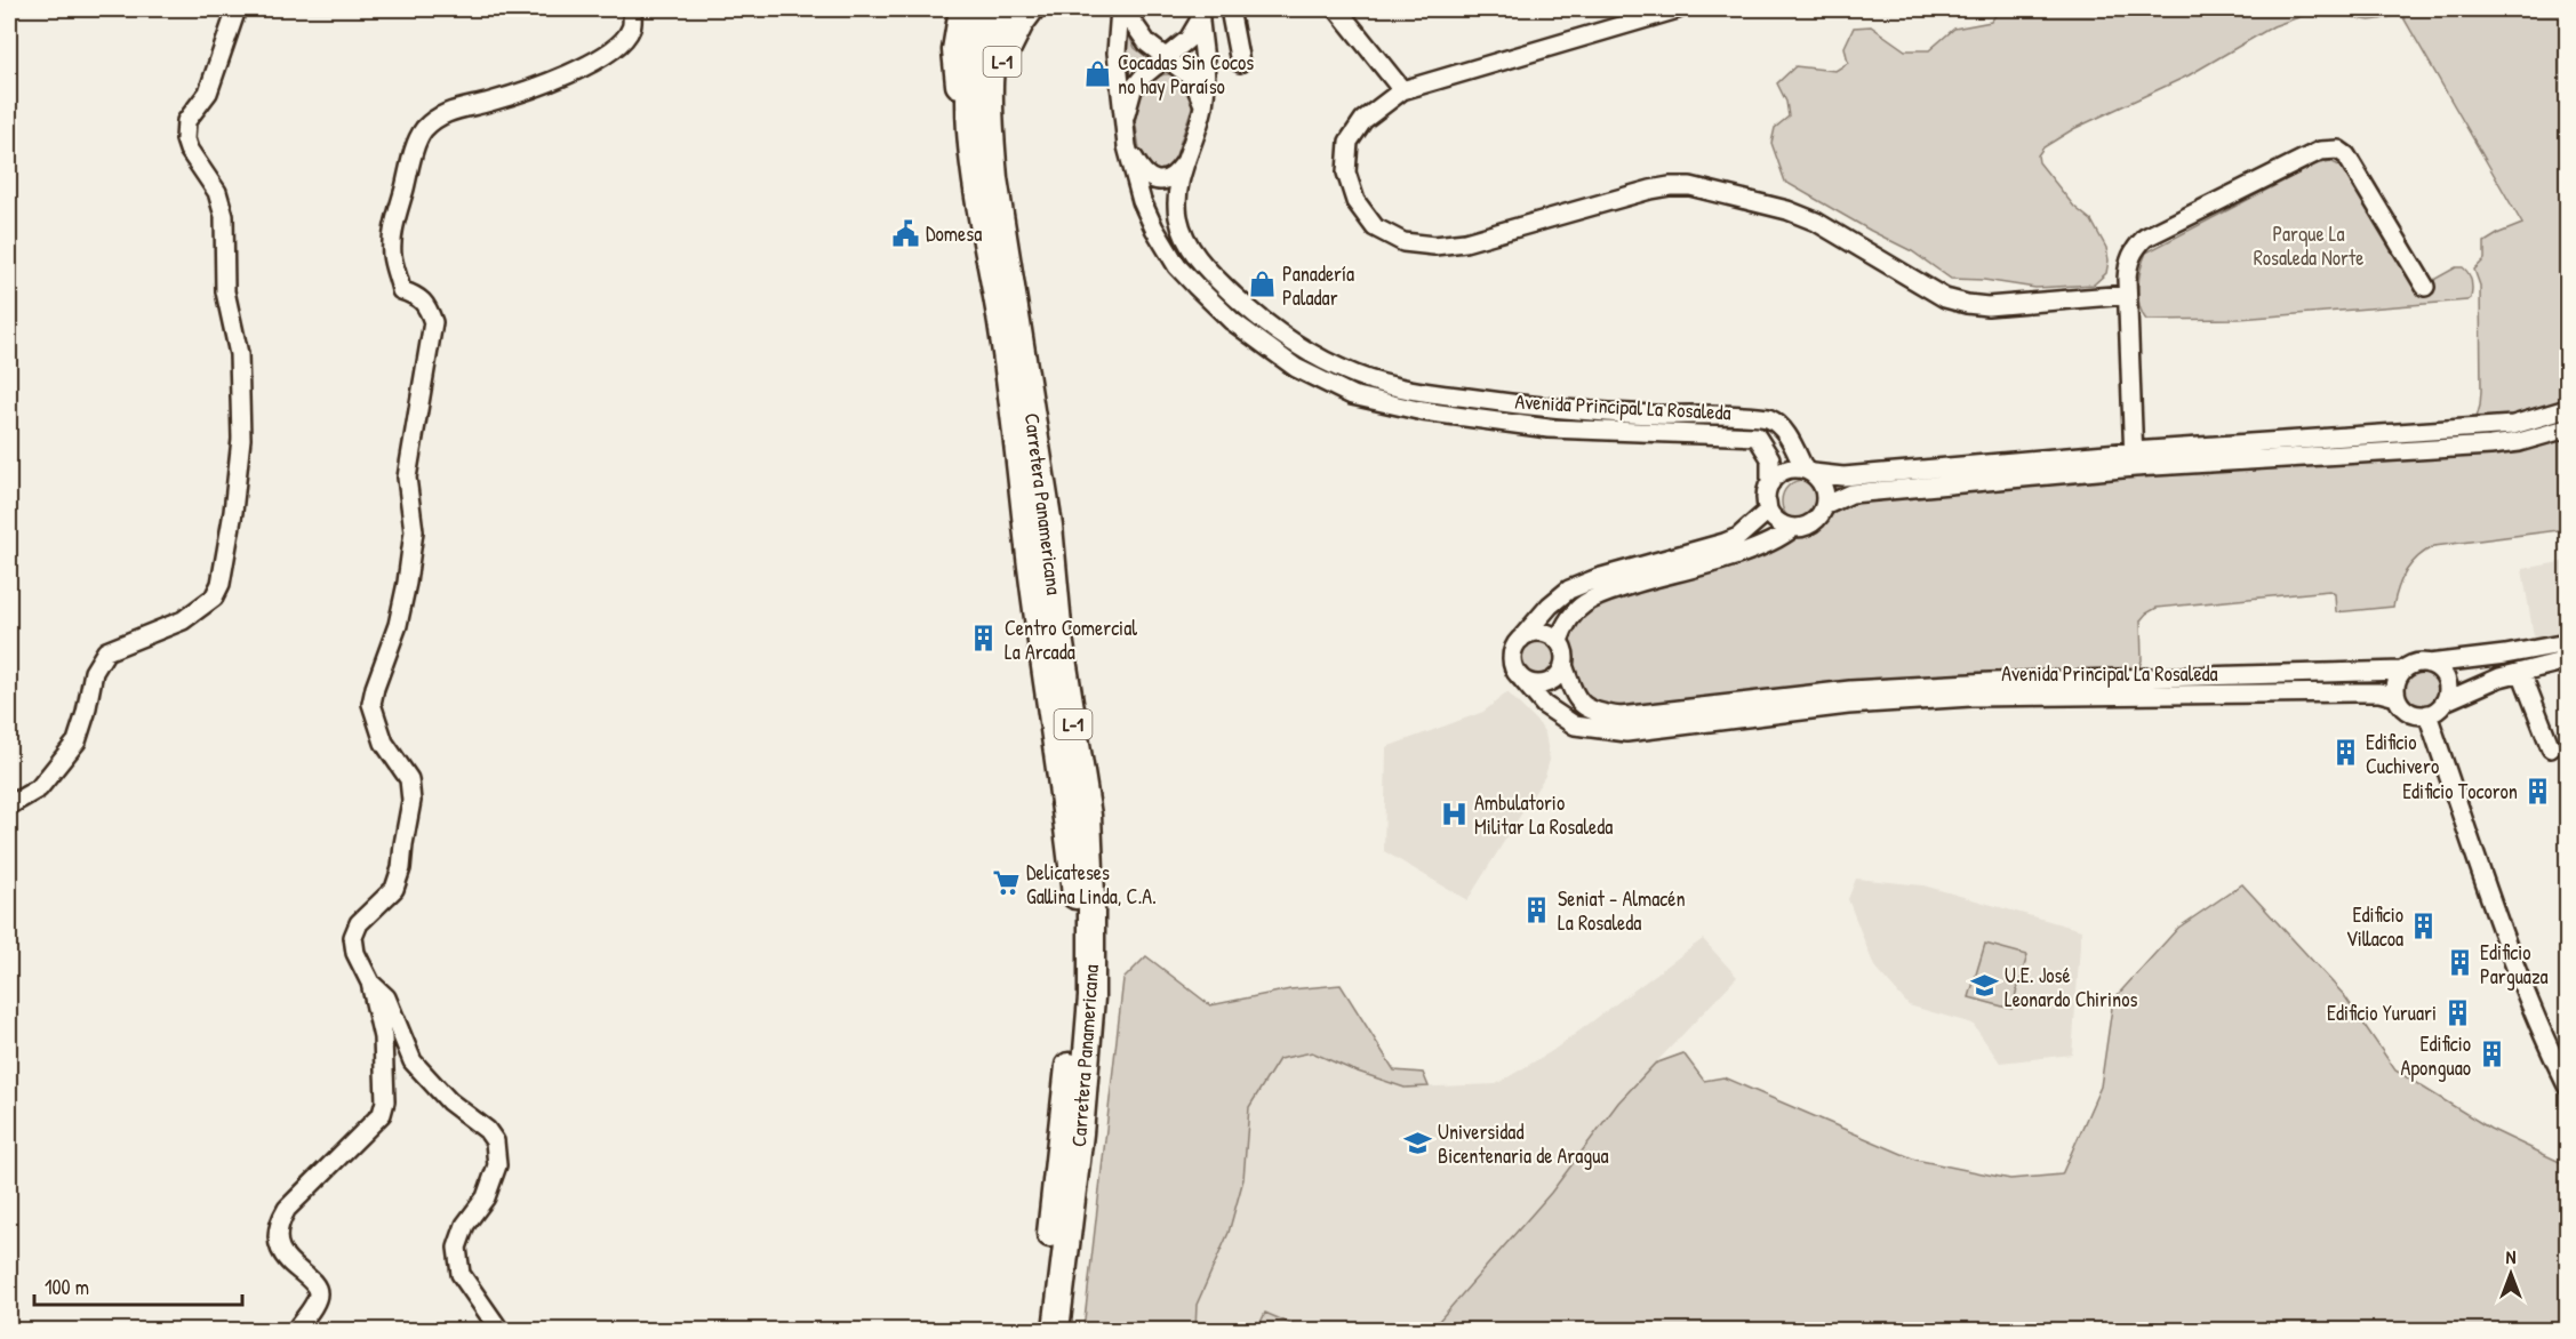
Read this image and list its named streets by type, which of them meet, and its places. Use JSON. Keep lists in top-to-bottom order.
{
  "streets": {
    "main road": ["L-1", "Carretera Panamericana"],
    "street": ["Avenida Principal La Rosaleda"]
  },
  "crossings": [
    ["L-1", "Carretera Panamericana"]
  ],
  "parks": ["Parque La Rosaleda Norte"],
  "places": {
    "shop": ["Cocadas Sin Cocos no hay Paraíso", "Panadería Paladar"],
    "public building": ["Domesa"],
    "building": [
      "Centro Comercial La Arcada",
      "Edificio Cuchivero",
      "Edificio Tocoron",
      "Seniat - Almacén La Rosaleda",
      "Edificio Villacoa",
      "Edificio Parguaza",
      "Edificio Yuruari",
      "Edificio Aponguao"
    ],
    "hospital": ["Ambulatorio Militar La Rosaleda"],
    "supermarket": ["Delicateses Gallina Linda, C.A."],
    "school or university": ["U.E. José Leonardo Chirinos", "Universidad Bicentenaria de Aragua"]
  },
  "scale_bar": "100 m",
  "north": "top"
}
